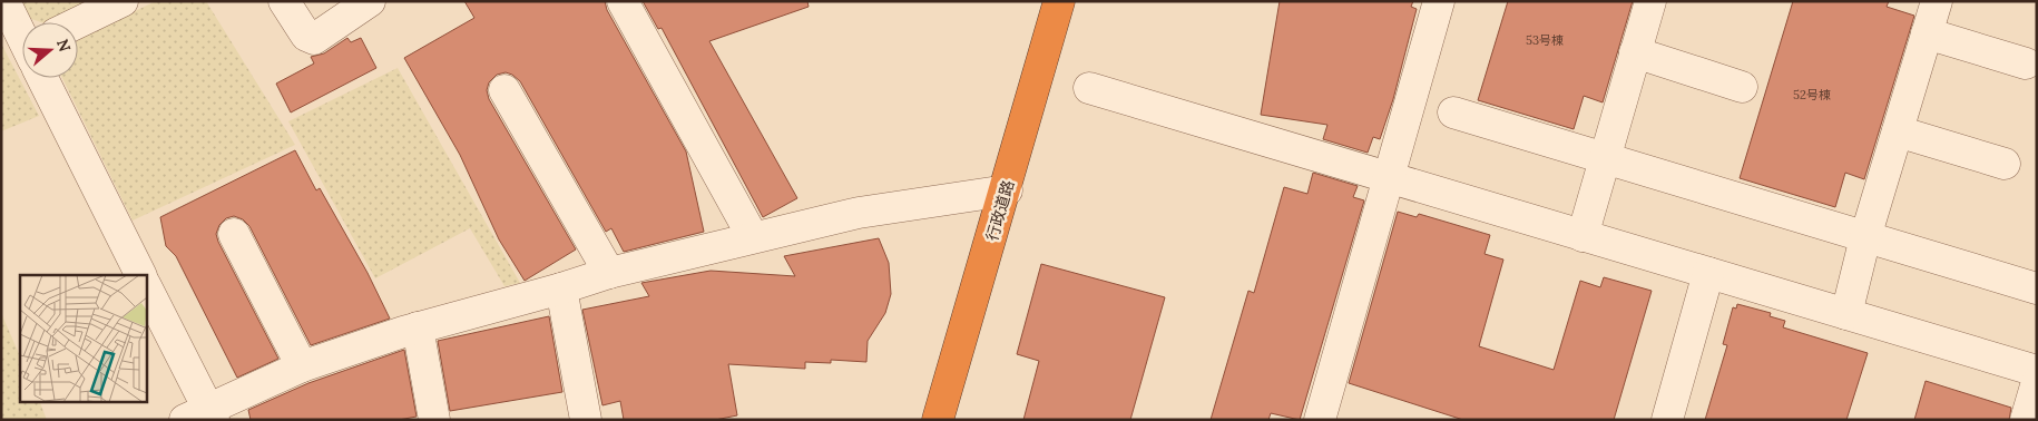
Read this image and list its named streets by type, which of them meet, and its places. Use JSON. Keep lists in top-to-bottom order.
{
  "streets": {
    "highway": ["行政道路"]
  },
  "house_numbers": ["53号棟", "52号棟"],
  "north": "right"
}
